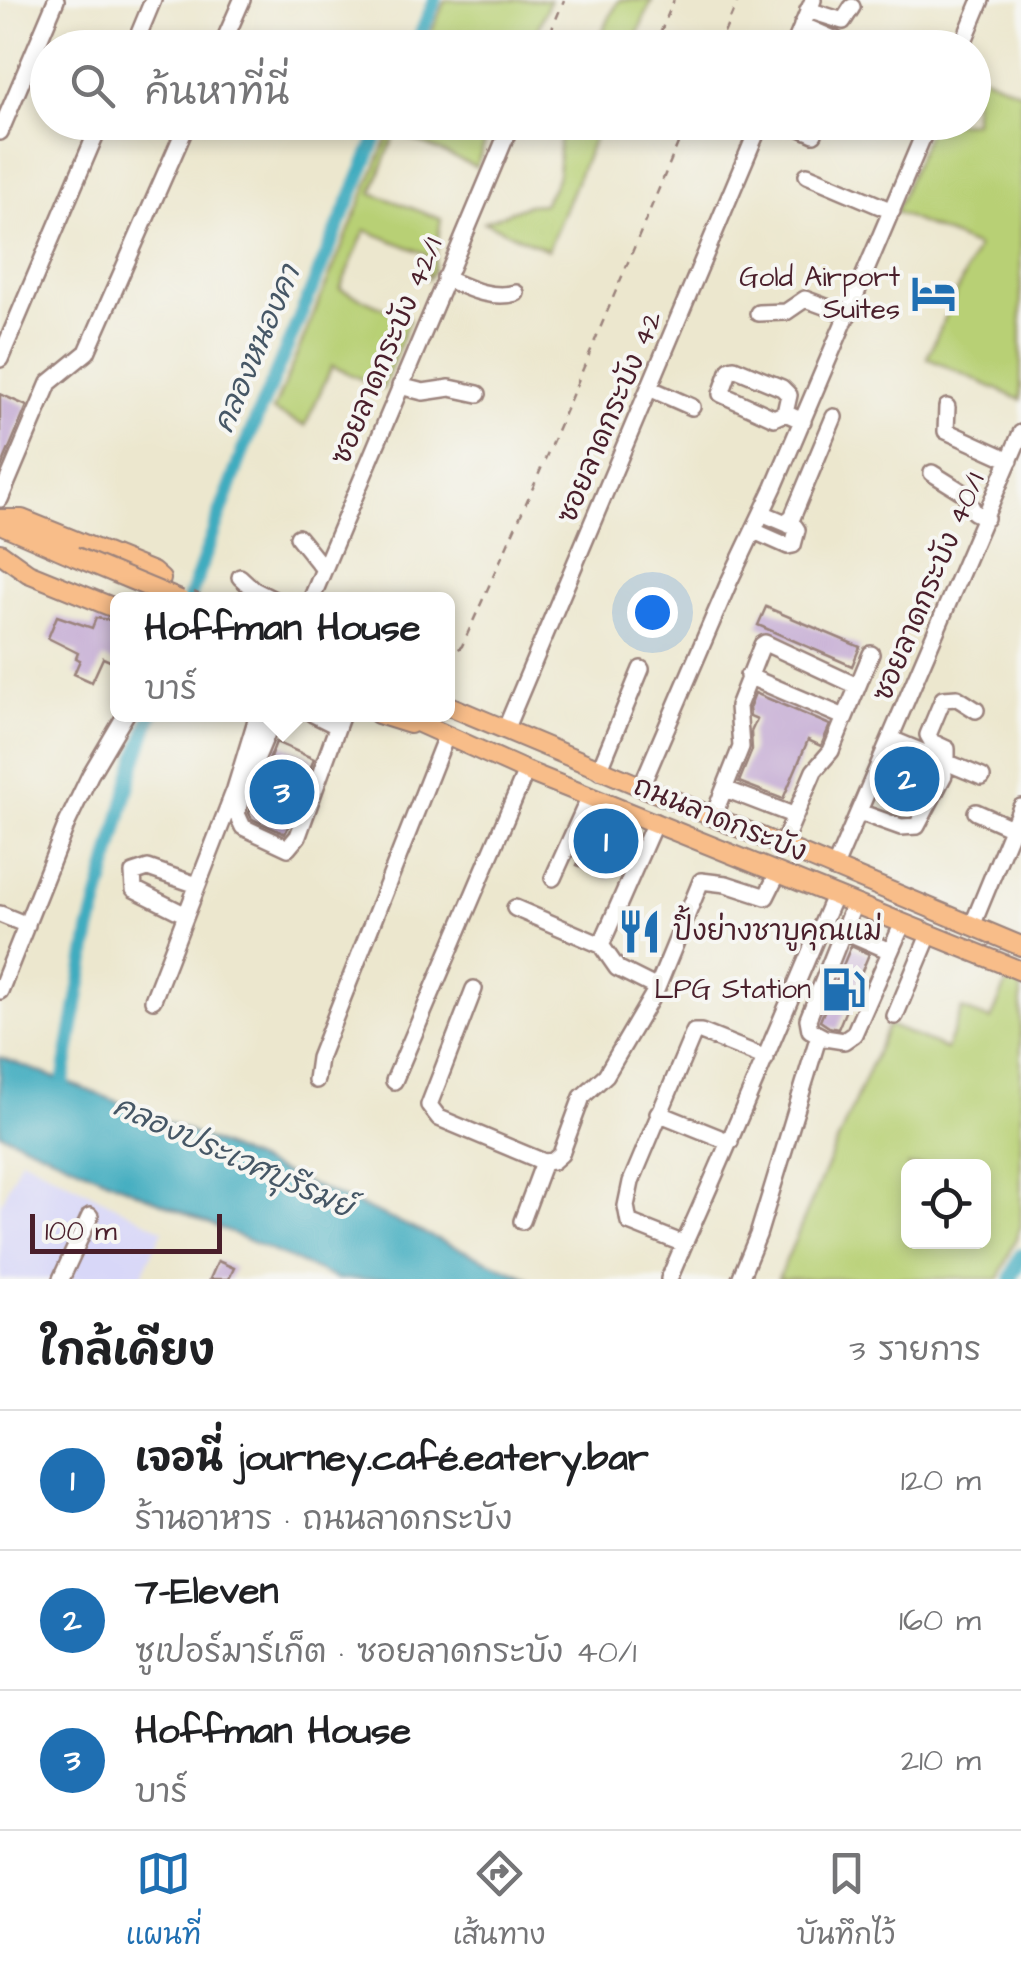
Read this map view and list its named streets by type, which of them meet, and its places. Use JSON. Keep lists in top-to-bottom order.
{
  "streets": {
    "main road": ["ถนนลาดกระบัง"],
    "street": ["ซอยลาดกระบัง 42/1", "ซอยลาดกระบัง 42", "ซอยลาดกระบัง 40/1"]
  },
  "crossings": [
    ["ซอยลาดกระบัง 42", "ถนนลาดกระบัง"],
    ["ซอยลาดกระบัง 40/1", "ถนนลาดกระบัง"]
  ],
  "water": ["คลองหนองคา", "คลองประเวศบุรีรมย์"],
  "places": {
    "hotel": ["Gold Airport Suites"],
    "restaurant": ["ปิ้งย่างชาบูคุณแม่"],
    "fuel station": ["LPG Station"]
  },
  "scale_bar": "100 m",
  "page": {
    "search": "ค้นหาที่นี่",
    "popup": ["Hoffman House", "บาร์"],
    "pins": ["2", "3", "1"],
    "scale": "100 m",
    "heading": ["ใกล้เคียง", "3 รายการ"],
    "list": [
      {
        "mark": "1",
        "name": "เจอนี่ journey.café.eatery.bar",
        "note": "ร้านอาหาร · ถนนลาดกระบัง",
        "value": "120 m"
      },
      {
        "mark": "2",
        "name": "7-Eleven",
        "note": "ซูเปอร์มาร์เก็ต · ซอยลาดกระบัง 40/1",
        "value": "160 m"
      },
      {
        "mark": "3",
        "name": "Hoffman House",
        "note": "บาร์",
        "value": "210 m"
      }
    ],
    "nav": ["แผนที่", "เส้นทาง", "บันทึกไว้"]
  }
}
